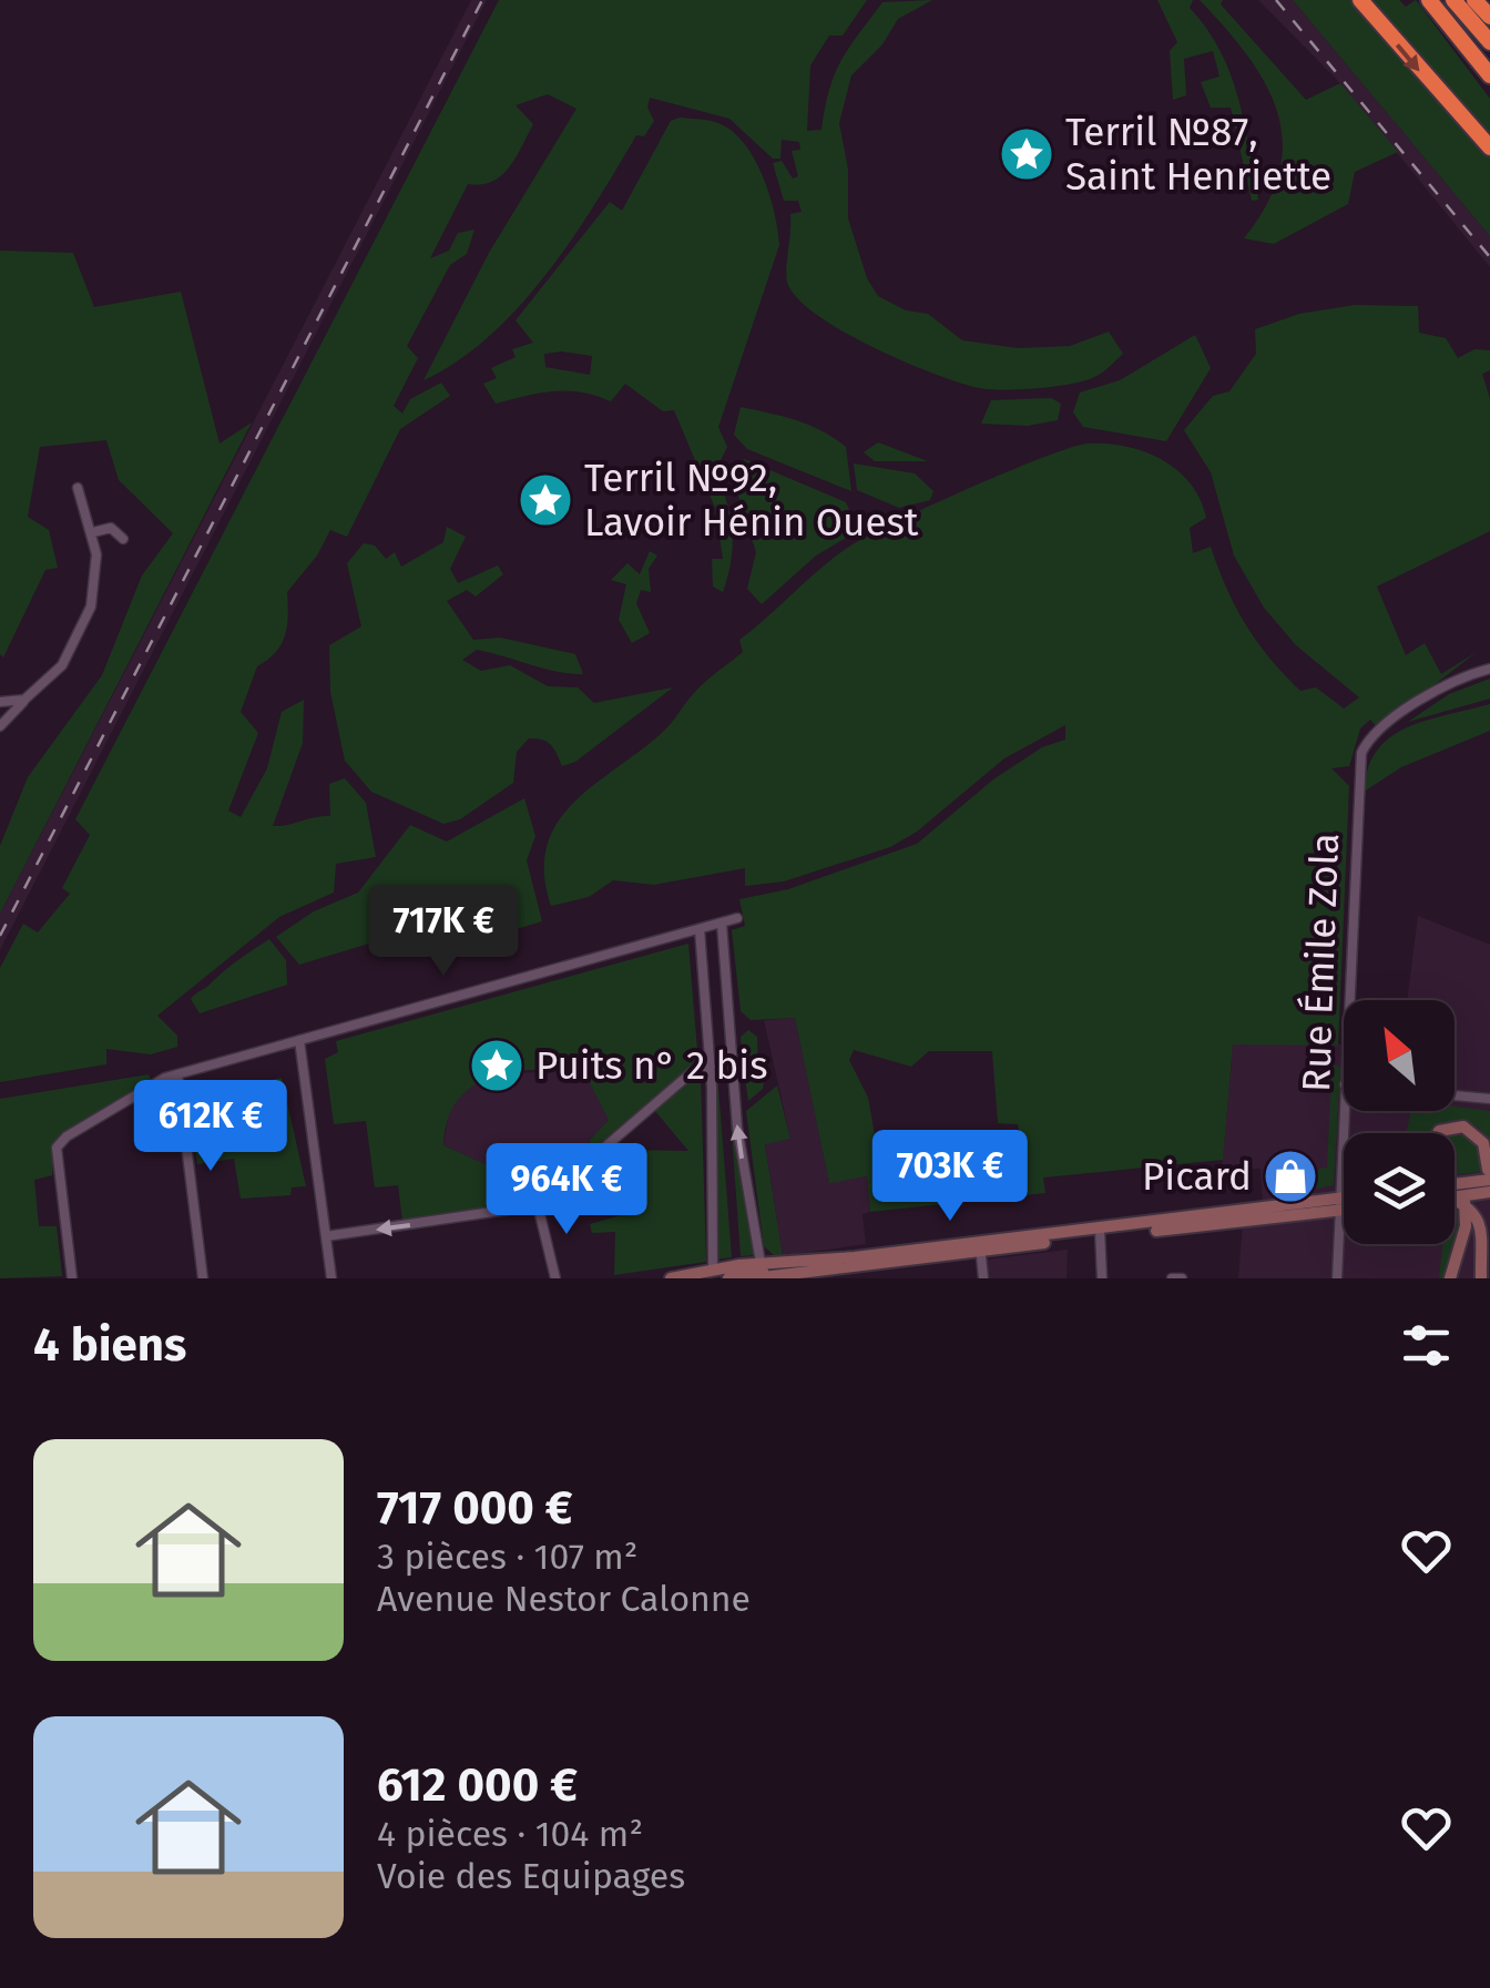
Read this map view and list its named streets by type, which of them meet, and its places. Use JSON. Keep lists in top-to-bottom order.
{
  "streets": {
    "street": ["Rue Émile Zola"]
  },
  "places": {
    "place": ["Terril №87, Saint Henriette", "Terril №92, Lavoir Hénin Ouest", "Puits n° 2 bis"],
    "shop": ["Picard"]
  },
  "north": "top left",
  "page": {
    "price": [
      "717K €",
      "612K €",
      "703K €",
      "964K €"
    ],
    "heading": "4 biens",
    "list": [
      {
        "name": "717 000 €",
        "note": "3 pièces · 107 m² · Avenue Nestor Calonne"
      },
      {
        "name": "612 000 €",
        "note": "4 pièces · 104 m² · Voie des Equipages"
      }
    ]
  }
}
